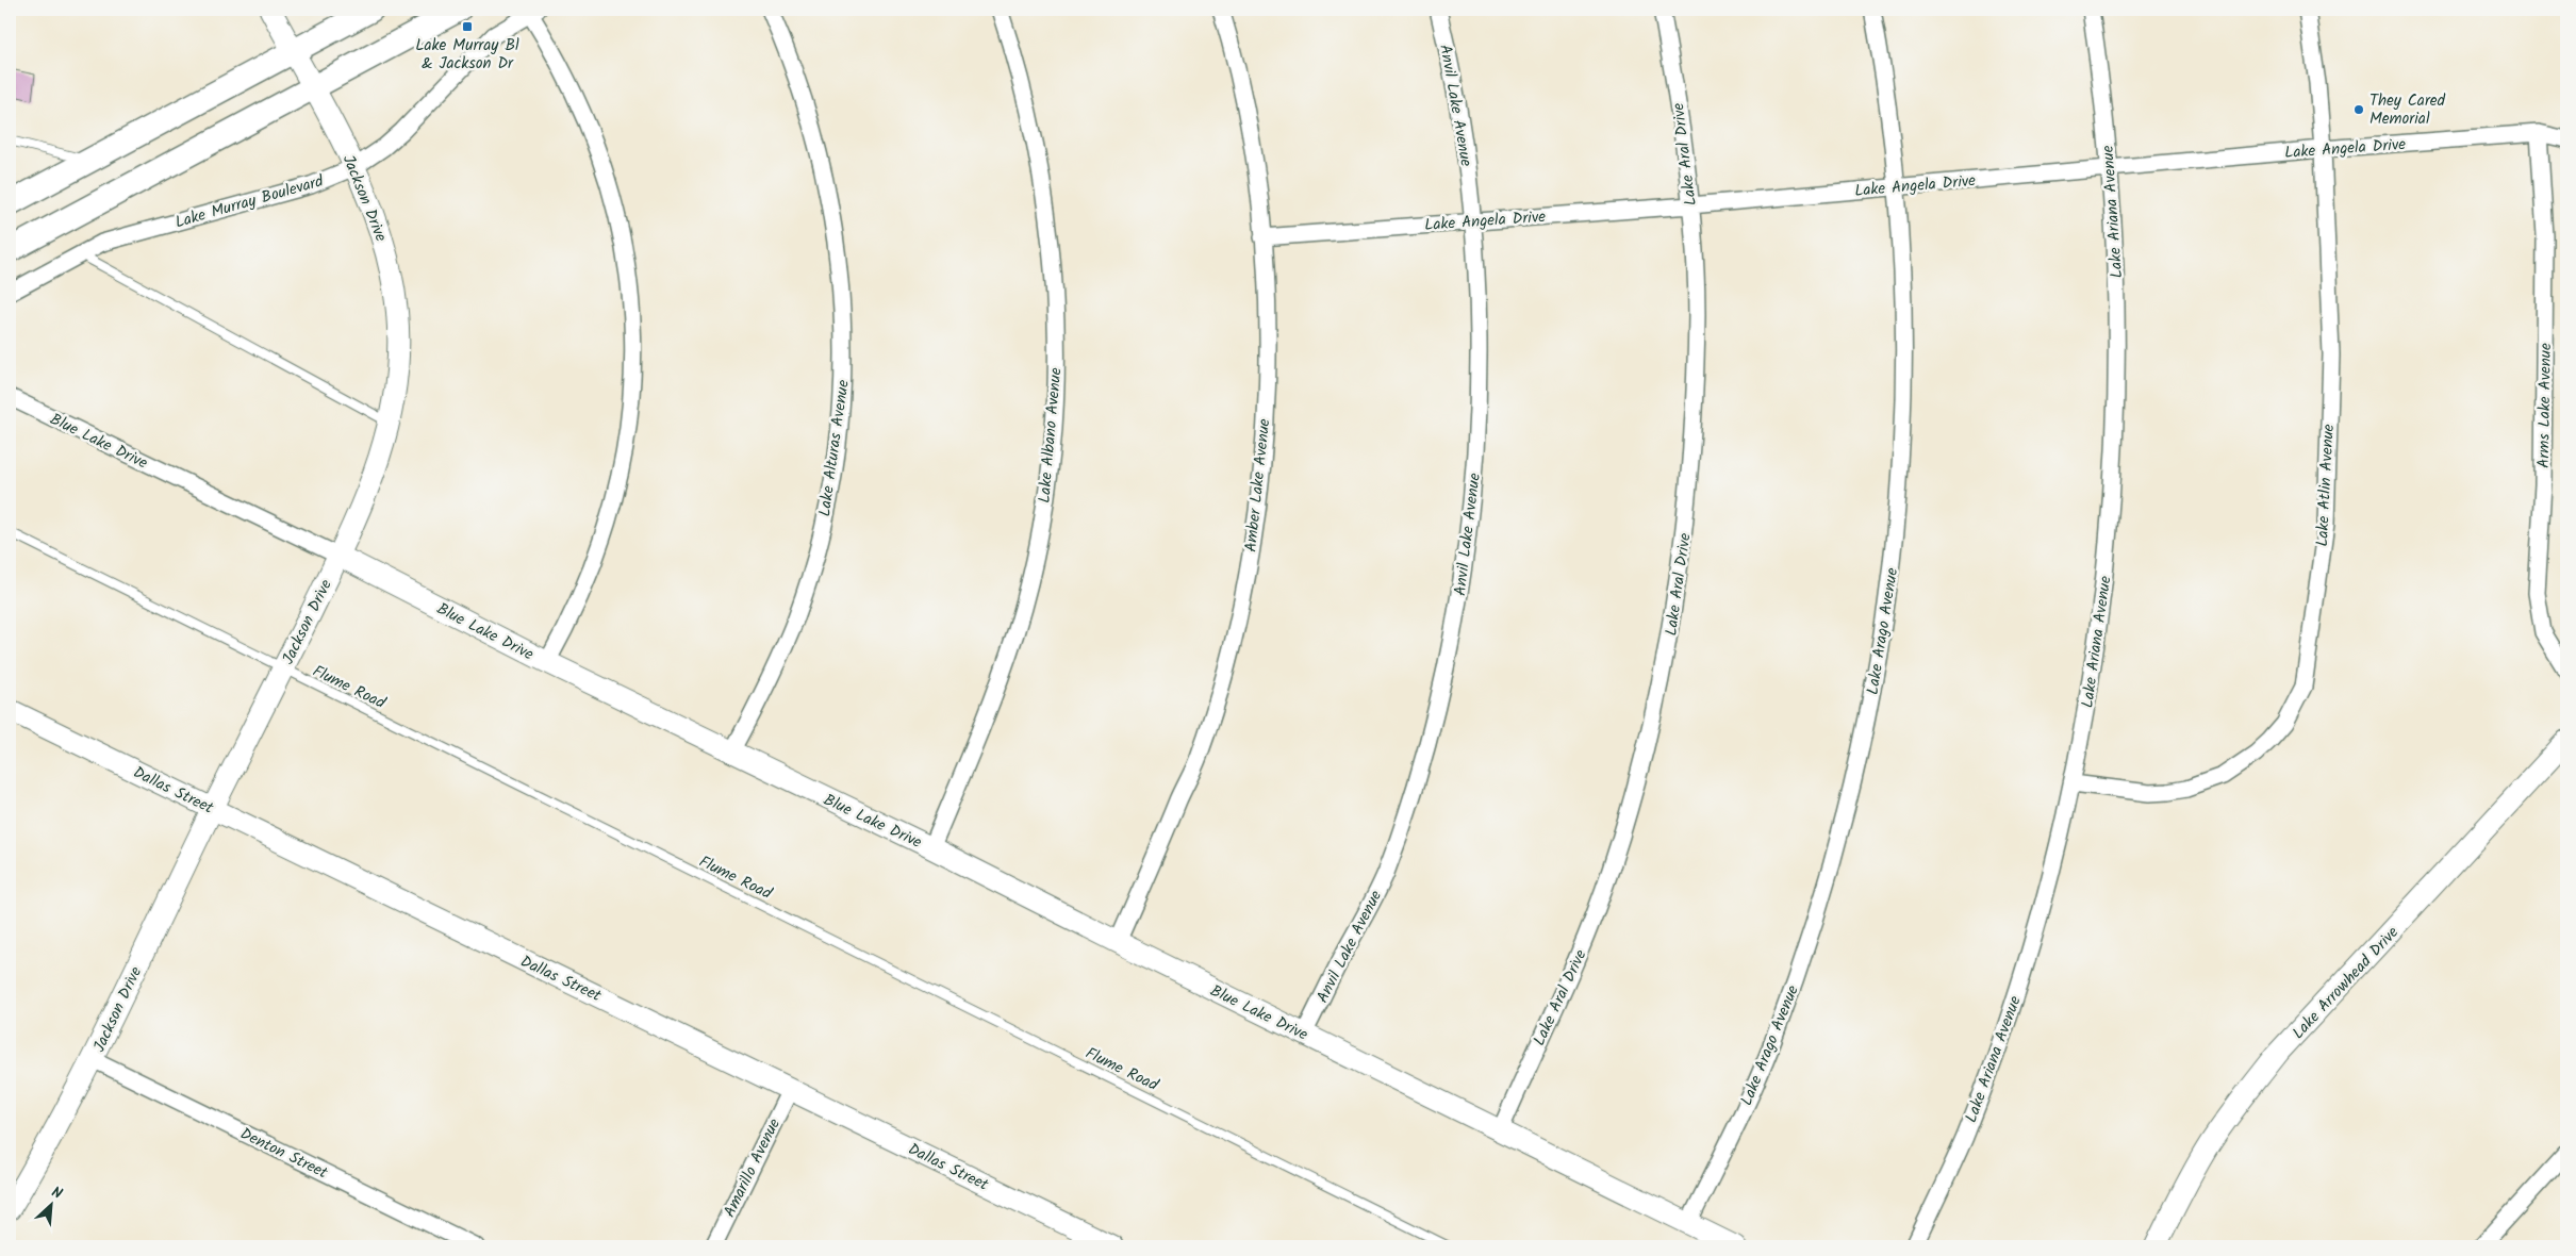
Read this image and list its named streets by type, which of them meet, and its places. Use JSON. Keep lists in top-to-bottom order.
{
  "streets": {
    "street": [
      "Anvil Lake Avenue",
      "Lake Angela Drive",
      "Lake Aral Drive",
      "Jackson Drive",
      "Lake Murray Boulevard",
      "Lake Ariana Avenue",
      "Arms Lake Avenue",
      "Lake Albano Avenue",
      "Blue Lake Drive",
      "Lake Alturas Avenue",
      "Amber Lake Avenue",
      "Lake Atlin Avenue",
      "Lake Arago Avenue",
      "Dallas Street",
      "Lake Arrowhead Drive",
      "Denton Street",
      "Amarillo Avenue"
    ],
    "lane": ["Flume Road"]
  },
  "crossings": [
    ["Anvil Lake Avenue", "Lake Angela Drive"],
    ["Anvil Lake Avenue", "Blue Lake Drive"],
    ["Lake Angela Drive", "Lake Aral Drive"],
    ["Lake Angela Drive", "Lake Ariana Avenue"],
    ["Lake Angela Drive", "Arms Lake Avenue"],
    ["Lake Angela Drive", "Amber Lake Avenue"],
    ["Lake Angela Drive", "Lake Atlin Avenue"],
    ["Lake Angela Drive", "Lake Arago Avenue"],
    ["Lake Aral Drive", "Blue Lake Drive"],
    ["Jackson Drive", "Lake Murray Boulevard"],
    ["Jackson Drive", "Blue Lake Drive"],
    ["Jackson Drive", "Flume Road"],
    ["Jackson Drive", "Dallas Street"],
    ["Jackson Drive", "Denton Street"],
    ["Lake Ariana Avenue", "Lake Atlin Avenue"],
    ["Lake Albano Avenue", "Blue Lake Drive"],
    ["Blue Lake Drive", "Lake Alturas Avenue"],
    ["Blue Lake Drive", "Amber Lake Avenue"],
    ["Blue Lake Drive", "Lake Arago Avenue"],
    ["Dallas Street", "Amarillo Avenue"]
  ],
  "places": {
    "transit": ["Lake Murray Bl & Jackson Dr"],
    "other": ["They Cared Memorial"]
  },
  "north": "top right"
}
